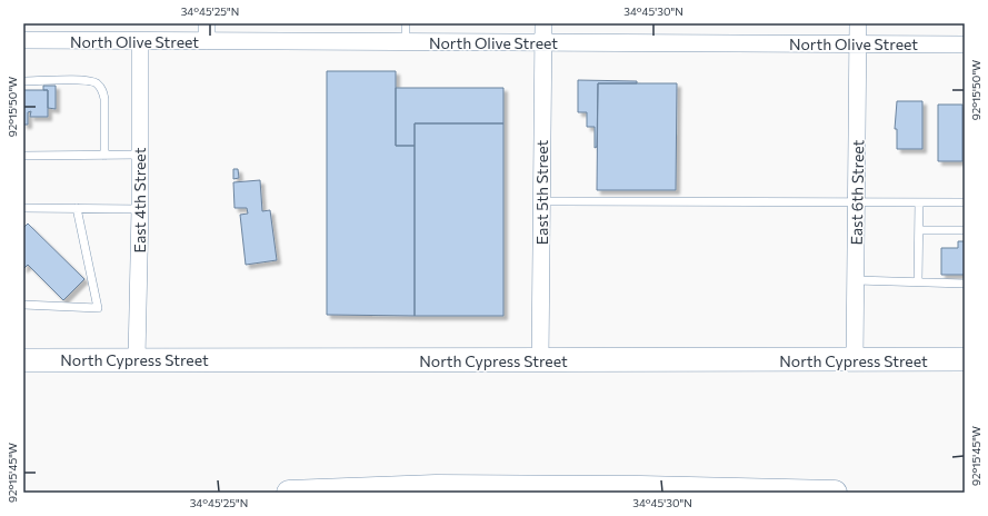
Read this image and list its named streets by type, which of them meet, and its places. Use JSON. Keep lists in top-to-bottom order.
{
  "streets": {
    "main road": ["North Cypress Street"],
    "street": [
      "North Olive Street",
      "East 5th Street",
      "East 6th Street",
      "East 4th Street"
    ]
  },
  "crossings": [
    ["North Olive Street", "East 5th Street"],
    ["North Olive Street", "East 6th Street"],
    ["North Olive Street", "East 4th Street"],
    ["East 5th Street", "North Cypress Street"],
    ["East 6th Street", "North Cypress Street"],
    ["East 4th Street", "North Cypress Street"]
  ],
  "coordinates": [
    "34°45'25\"N",
    "34°45'30\"N",
    "92°15'50\"W",
    "92°15'45\"W"
  ]
}
